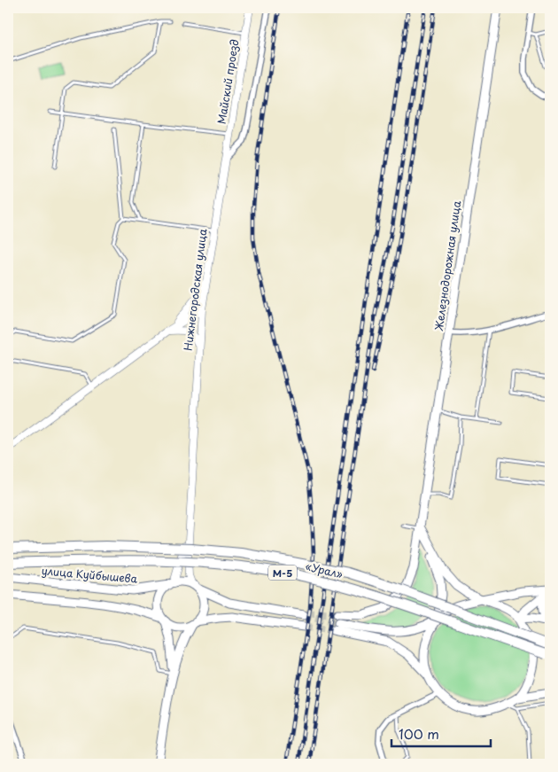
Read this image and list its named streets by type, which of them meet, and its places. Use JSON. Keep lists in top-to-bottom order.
{
  "streets": {
    "highway": ["«Урал»", "М-5"],
    "main road": ["Железнодорожная улица", "улица Куйбышева"],
    "street": ["Майский проезд", "Нижнегородская улица"]
  },
  "crossings": [
    ["Майский проезд", "Нижнегородская улица"],
    ["Нижнегородская улица", "улица Куйбышева"]
  ],
  "scale_bar": "100 m"
}
